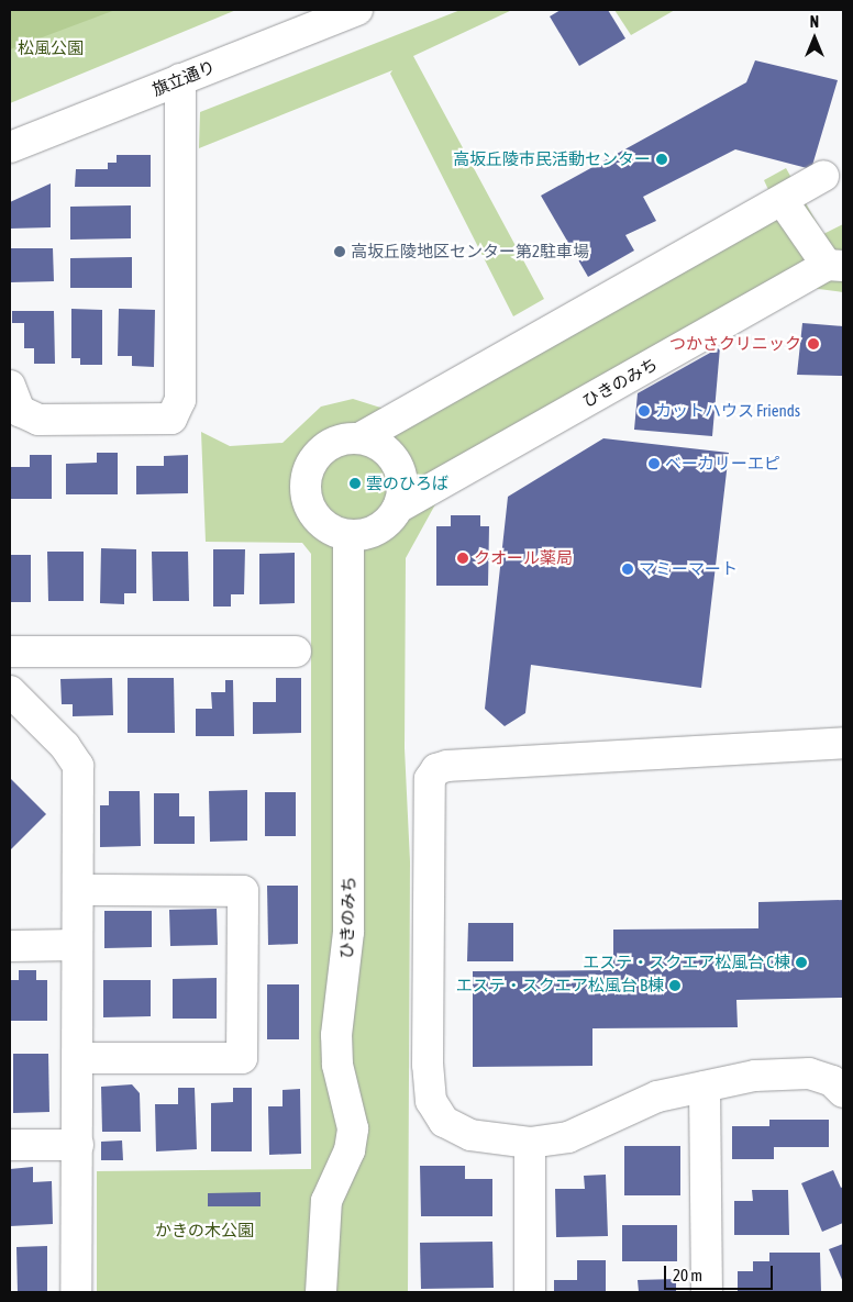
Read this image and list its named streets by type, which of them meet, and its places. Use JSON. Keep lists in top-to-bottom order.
{
  "streets": {
    "street": ["旗立通り", "ひきのみち"]
  },
  "parks": ["松風公園", "かきの木公園"],
  "places": [
    "高坂丘陵市民活動センター",
    "高坂丘陵地区センター第2駐車場",
    "つかさクリニック",
    "カットハウス Friends",
    "ベーカリーエピ",
    "雲のひろば",
    "クオール薬局",
    "マミーマート",
    "エステ・スクエア松風台 C棟",
    "エステ・スクエア松風台 B棟"
  ],
  "scale_bar": "20 m",
  "north": "top"
}
